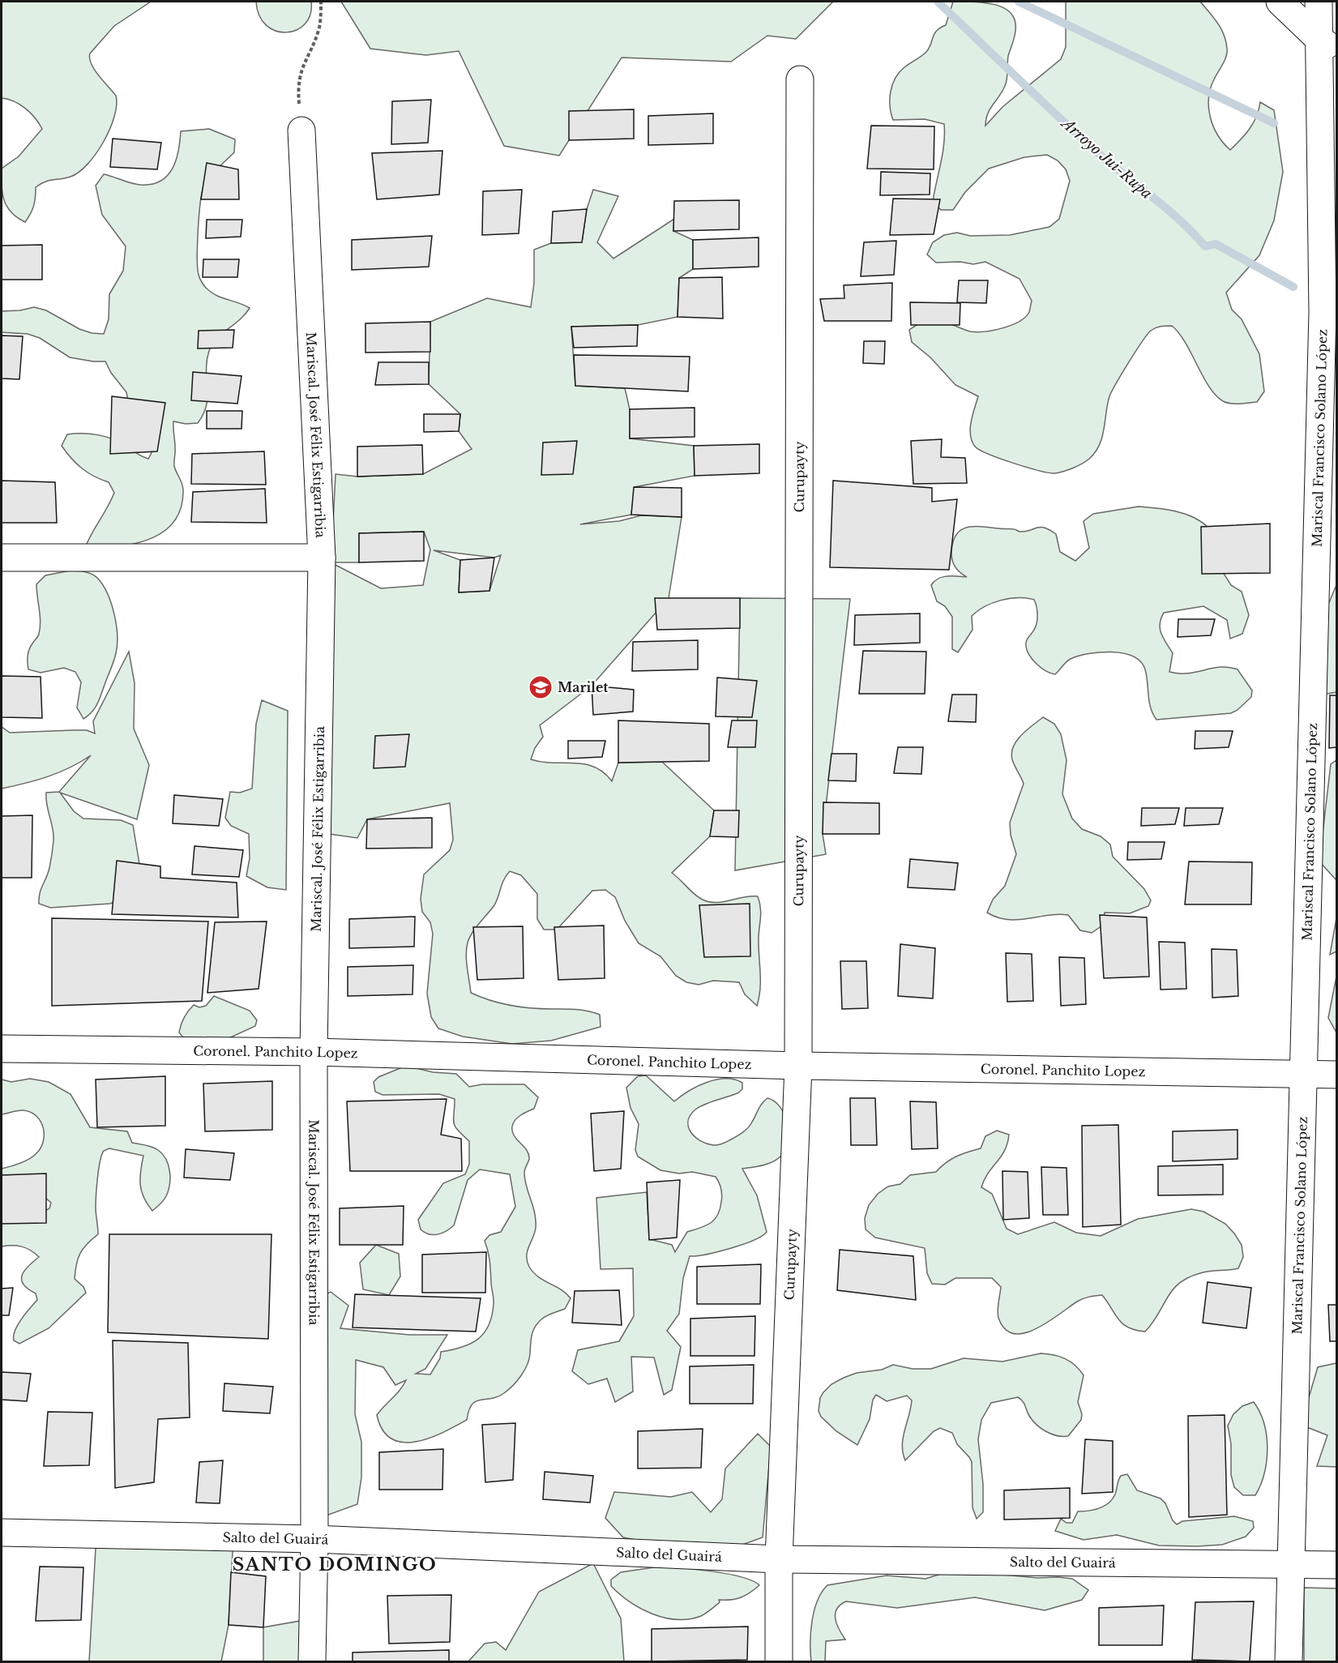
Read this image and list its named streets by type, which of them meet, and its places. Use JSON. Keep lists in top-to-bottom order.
{
  "streets": {
    "street": [
      "Mariscal. José Félix Estigarribia",
      "Mariscal Francisco Solano López",
      "Curupayty",
      "Coronel. Panchito Lopez",
      "Salto del Guairá"
    ]
  },
  "crossings": [
    ["Mariscal. José Félix Estigarribia", "Coronel. Panchito Lopez"],
    ["Mariscal. José Félix Estigarribia", "Salto del Guairá"],
    ["Mariscal Francisco Solano López", "Coronel. Panchito Lopez"],
    ["Mariscal Francisco Solano López", "Salto del Guairá"],
    ["Curupayty", "Coronel. Panchito Lopez"],
    ["Curupayty", "Salto del Guairá"]
  ],
  "districts": ["SANTO DOMINGO"],
  "water": ["Arroyo Jui-Rupa"],
  "places": {
    "school or university": ["Marilet"]
  }
}
